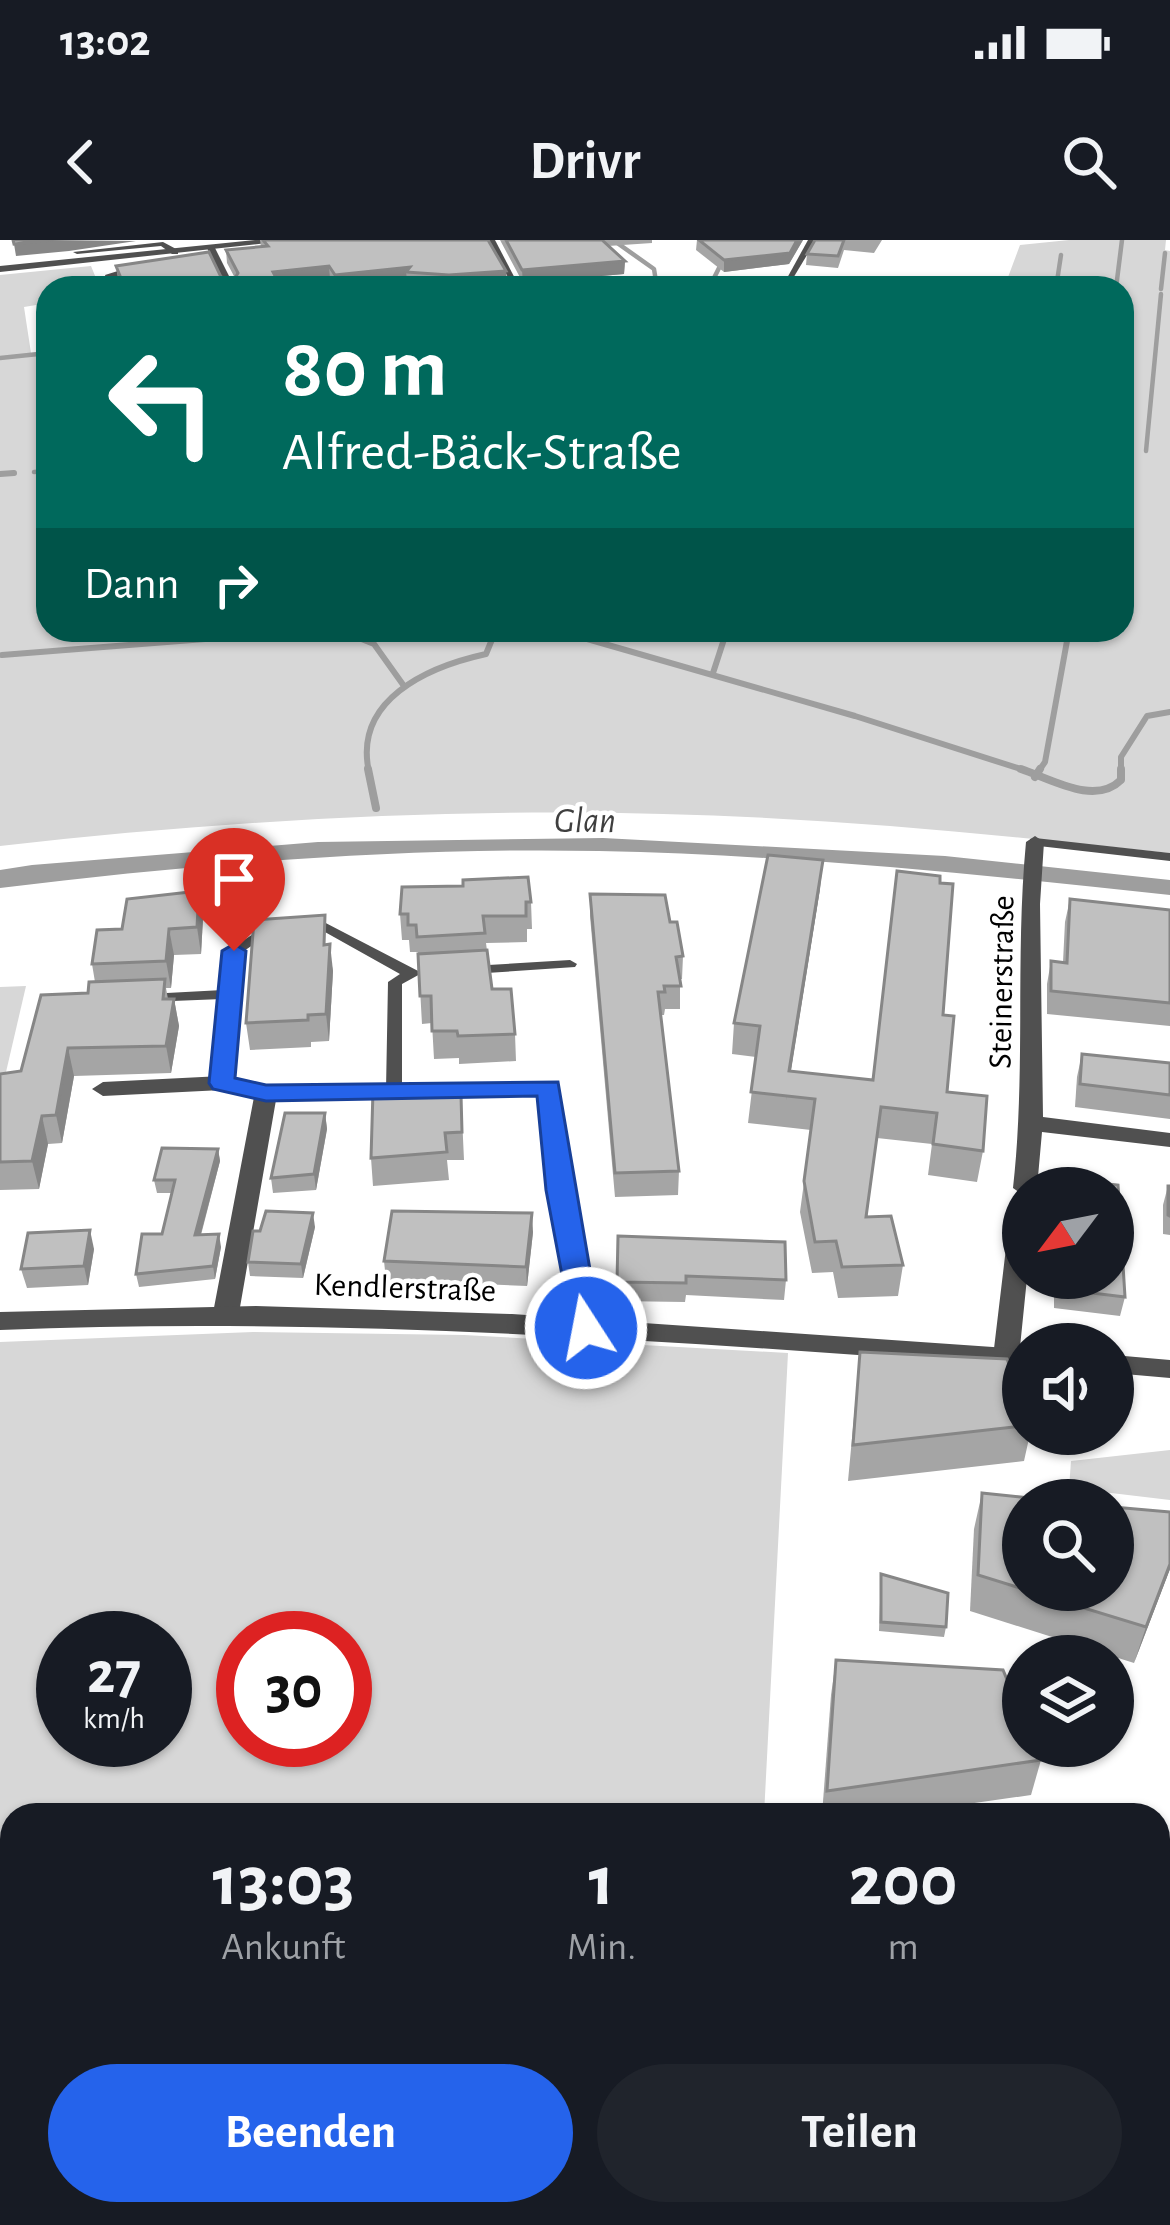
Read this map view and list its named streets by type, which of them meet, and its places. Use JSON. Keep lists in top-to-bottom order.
{
  "streets": {
    "street": ["Steinerstraße", "Kendlerstraße"]
  },
  "water": ["Glan"],
  "north": "bottom left",
  "page": {
    "status": "13:02",
    "header": "Drivr",
    "turn": ["80 m", "Alfred-Bäck-Straße"],
    "then": "Dann",
    "speed": "27 km/h",
    "limit": "30",
    "eta": [
      "13:03",
      "Ankunft",
      "1",
      "Min.",
      "200",
      "m"
    ],
    "buttons": ["Beenden", "Teilen"]
  }
}
